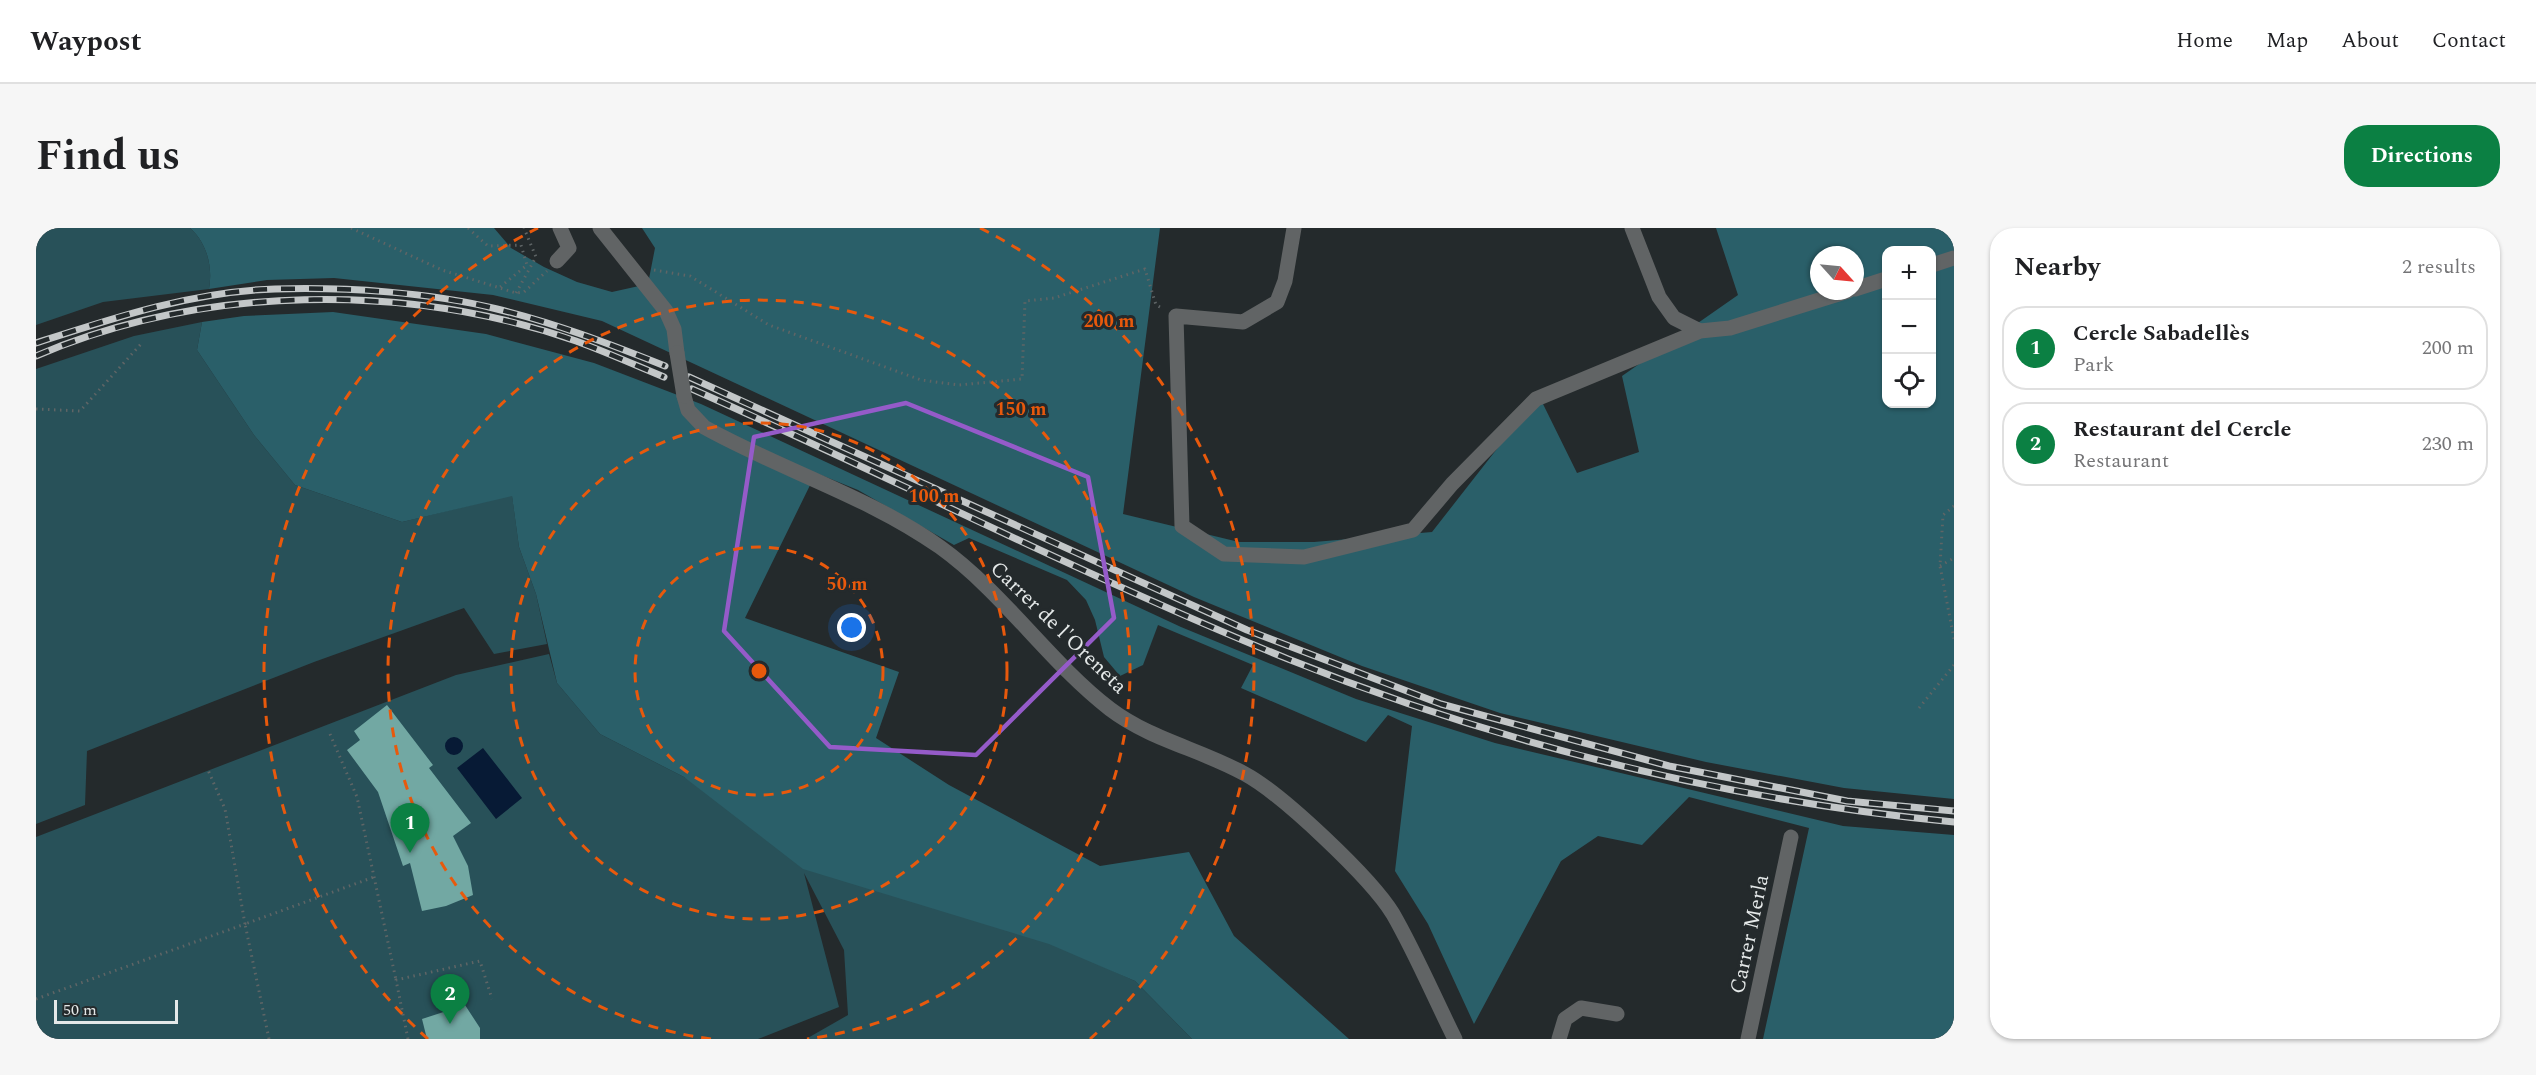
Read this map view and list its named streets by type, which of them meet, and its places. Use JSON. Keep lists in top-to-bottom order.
{
  "streets": {
    "street": ["Carrer de l'Oreneta", "Carrer Merla"]
  },
  "scale_bar": "50 m",
  "north": "bottom right",
  "page": {
    "header": "Waypost",
    "nav": [
      "Home",
      "Map",
      "About",
      "Contact"
    ],
    "title": "Find us",
    "buttons": "Directions",
    "heading": ["Nearby", "2 results"],
    "map_buttons": ["+", "−"],
    "list": [
      {
        "mark": "1",
        "name": "Cercle Sabadellès",
        "note": "Park",
        "value": "200 m"
      },
      {
        "mark": "2",
        "name": "Restaurant del Cercle",
        "note": "Restaurant",
        "value": "230 m"
      }
    ],
    "pins": ["1", "2"],
    "scale": "50 m"
  },
  "rings": [
    "200 m",
    "150 m",
    "100 m",
    "50 m"
  ]
}
